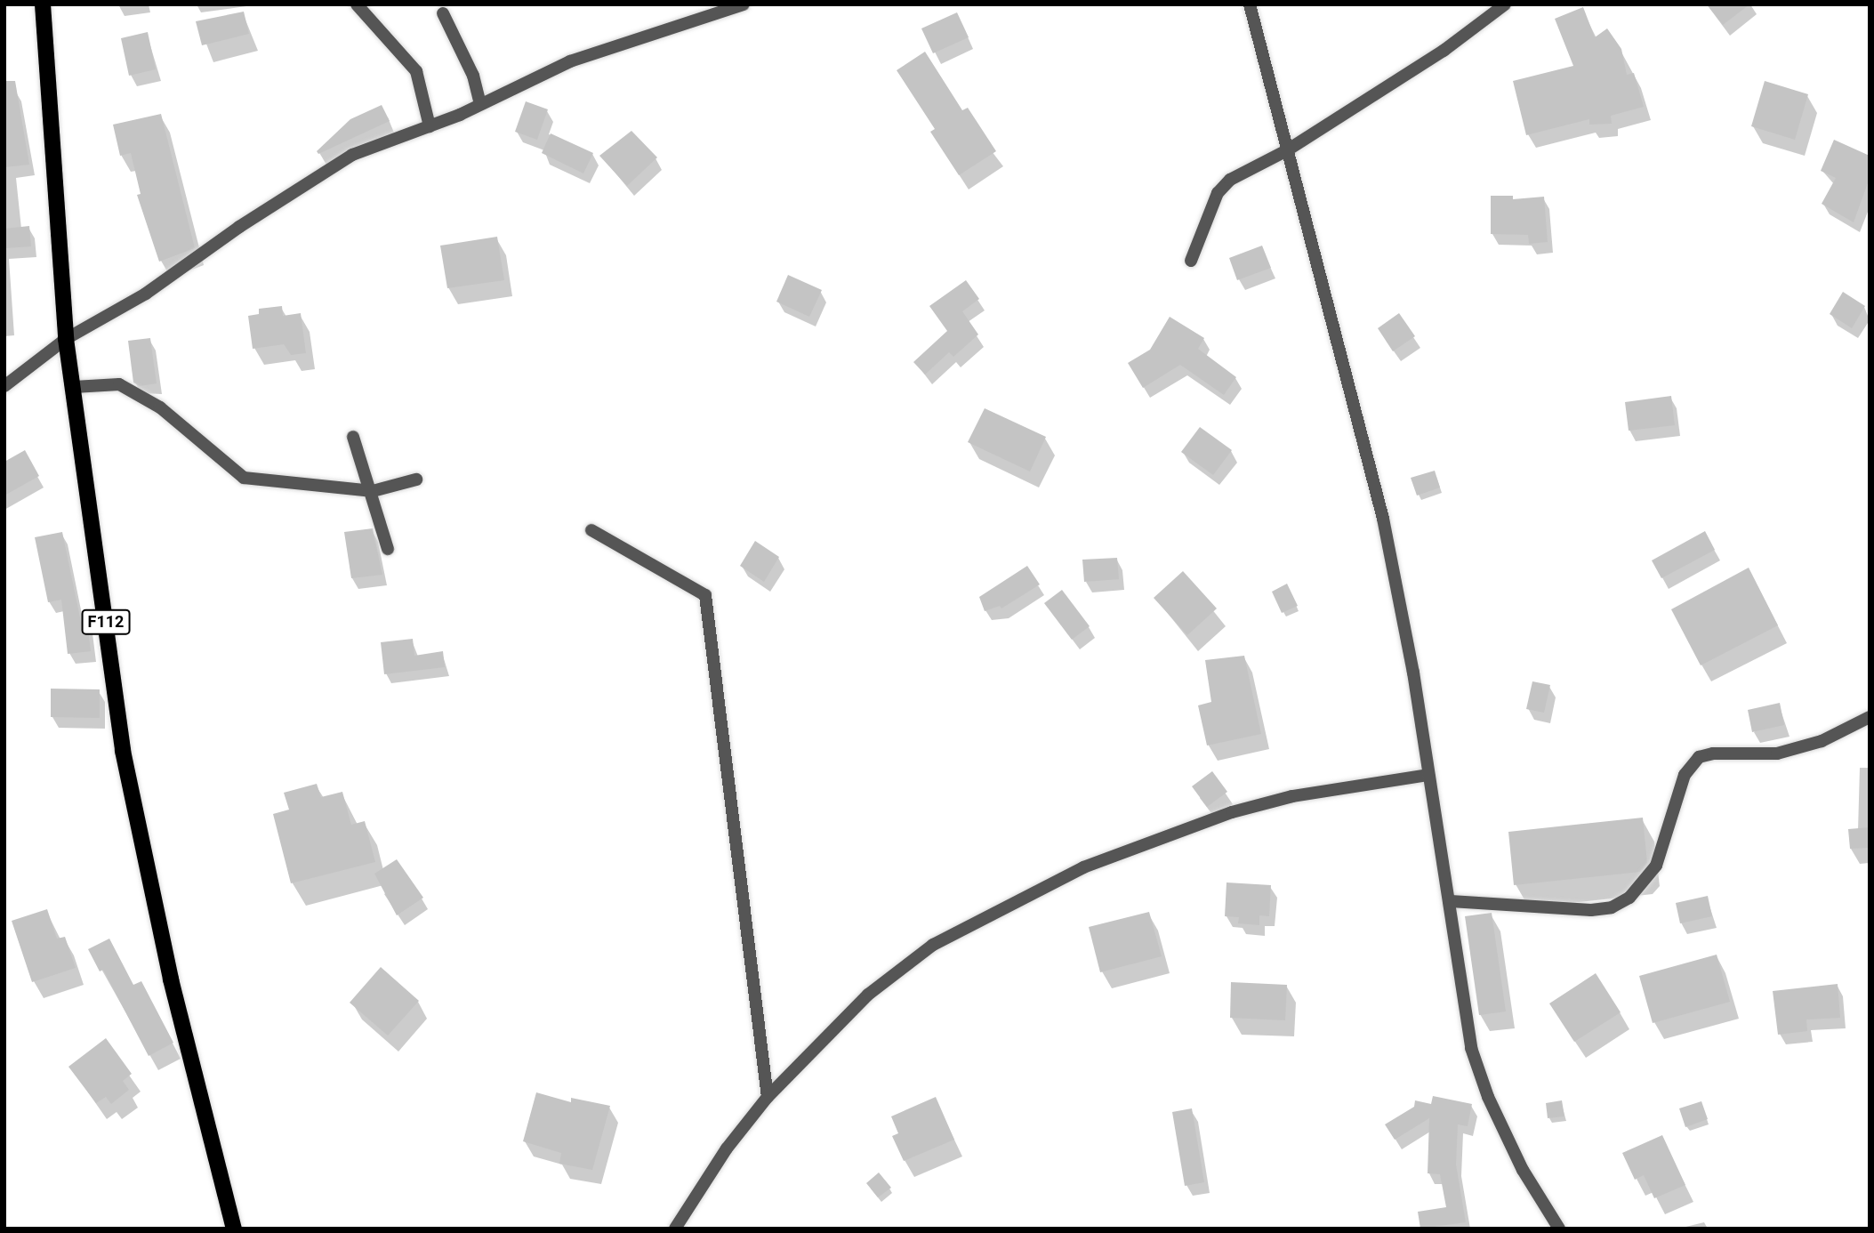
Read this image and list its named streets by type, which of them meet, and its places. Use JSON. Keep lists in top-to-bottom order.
{
  "streets": {
    "main road": ["F112"]
  }
}
